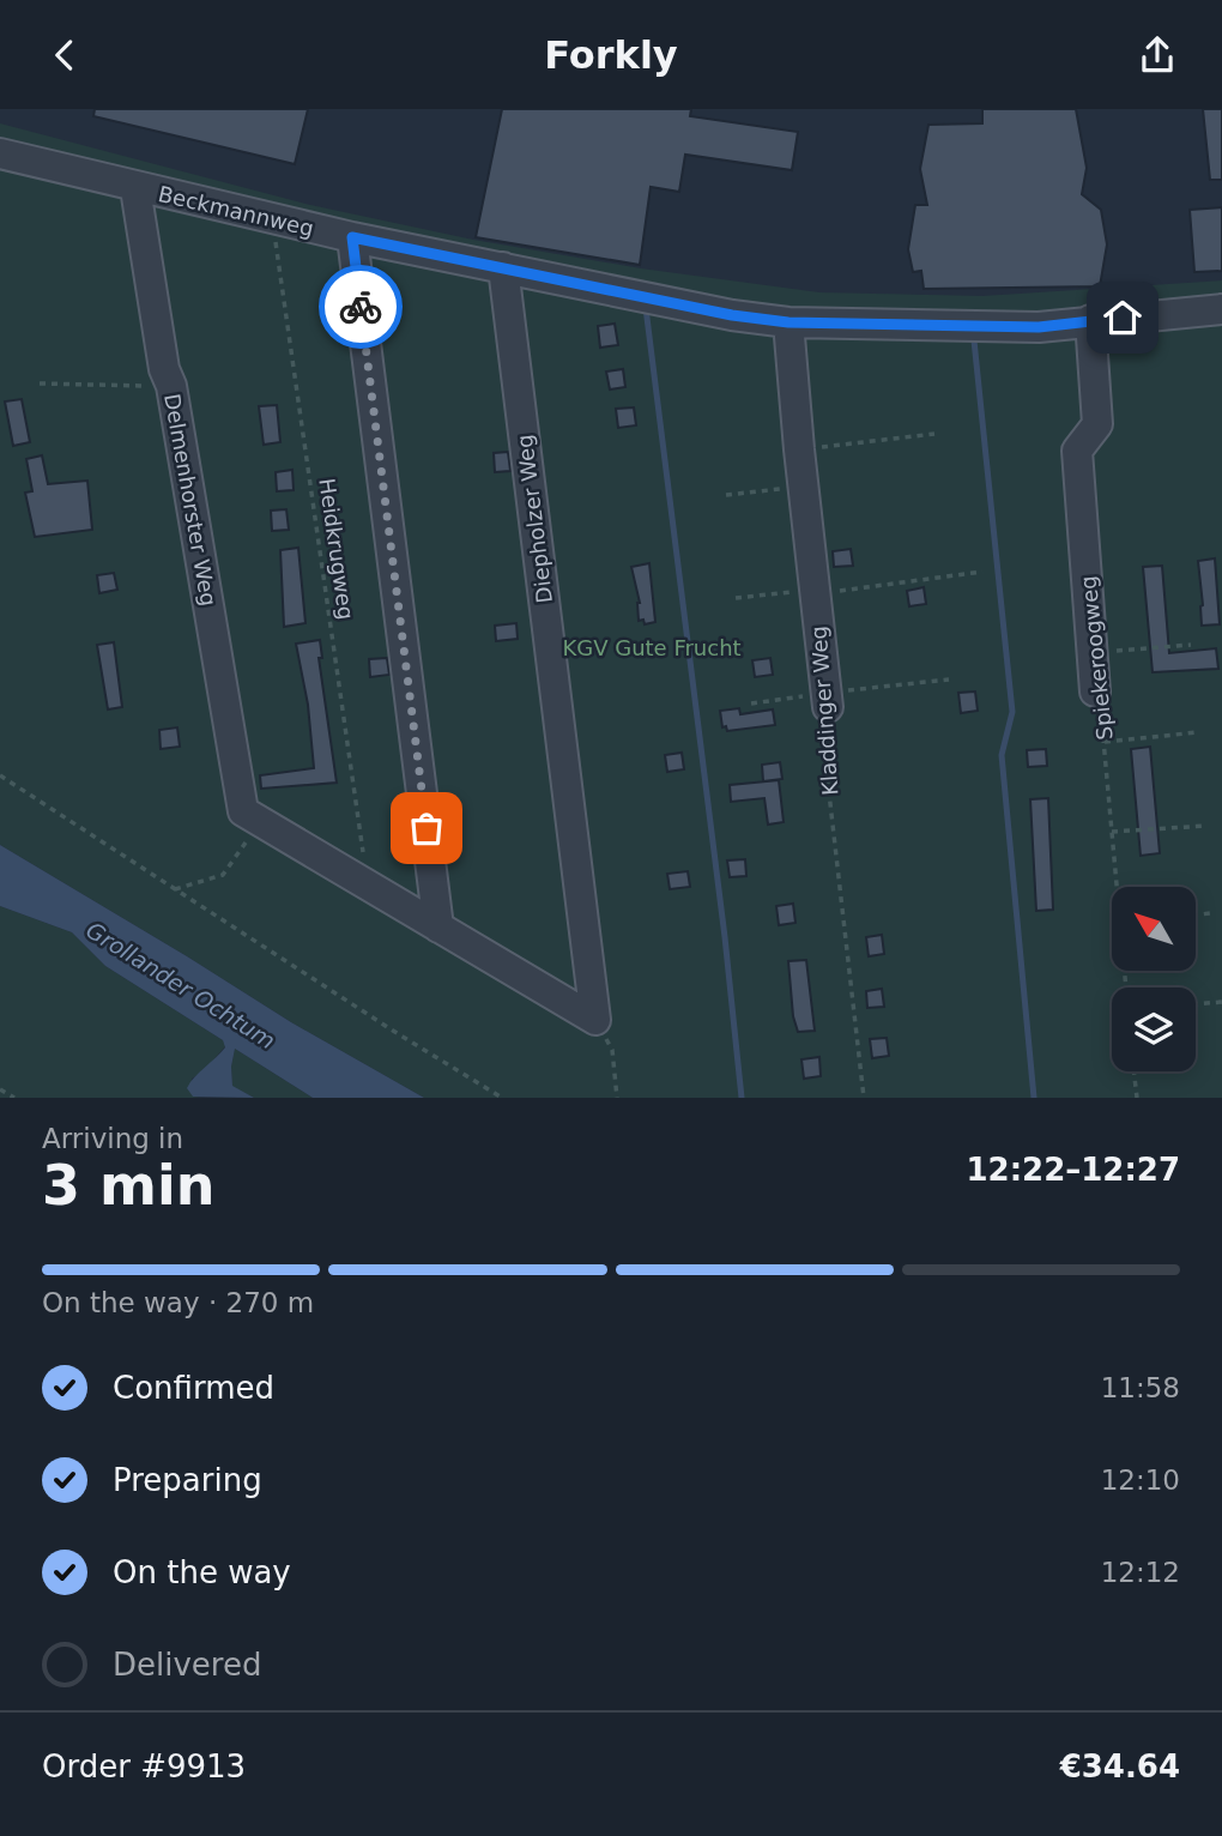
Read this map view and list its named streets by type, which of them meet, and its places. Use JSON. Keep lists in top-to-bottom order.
{
  "streets": {
    "lane": [
      "Beckmannweg",
      "Delmenhorster Weg",
      "Diepholzer Weg",
      "Spiekeroogweg",
      "Kladdinger Weg"
    ],
    "path": ["Heidkrugweg"]
  },
  "crossings": [
    ["Beckmannweg", "Delmenhorster Weg"],
    ["Beckmannweg", "Diepholzer Weg"],
    ["Beckmannweg", "Heidkrugweg"],
    ["Beckmannweg", "Spiekeroogweg"],
    ["Beckmannweg", "Kladdinger Weg"]
  ],
  "water": ["Grollander Ochtum"],
  "parks": ["KGV Gute Frucht"],
  "north": "top left",
  "page": {
    "header": "Forkly",
    "heading": ["3 min", "Arriving in", "12:22–12:27"],
    "panel": ["Order #9913", "€34.64"],
    "bar": "On the way · 270 m",
    "list": [
      ["Confirmed", "11:58"],
      ["Preparing", "12:10"],
      ["On the way", "12:12"],
      "Delivered"
    ]
  }
}
